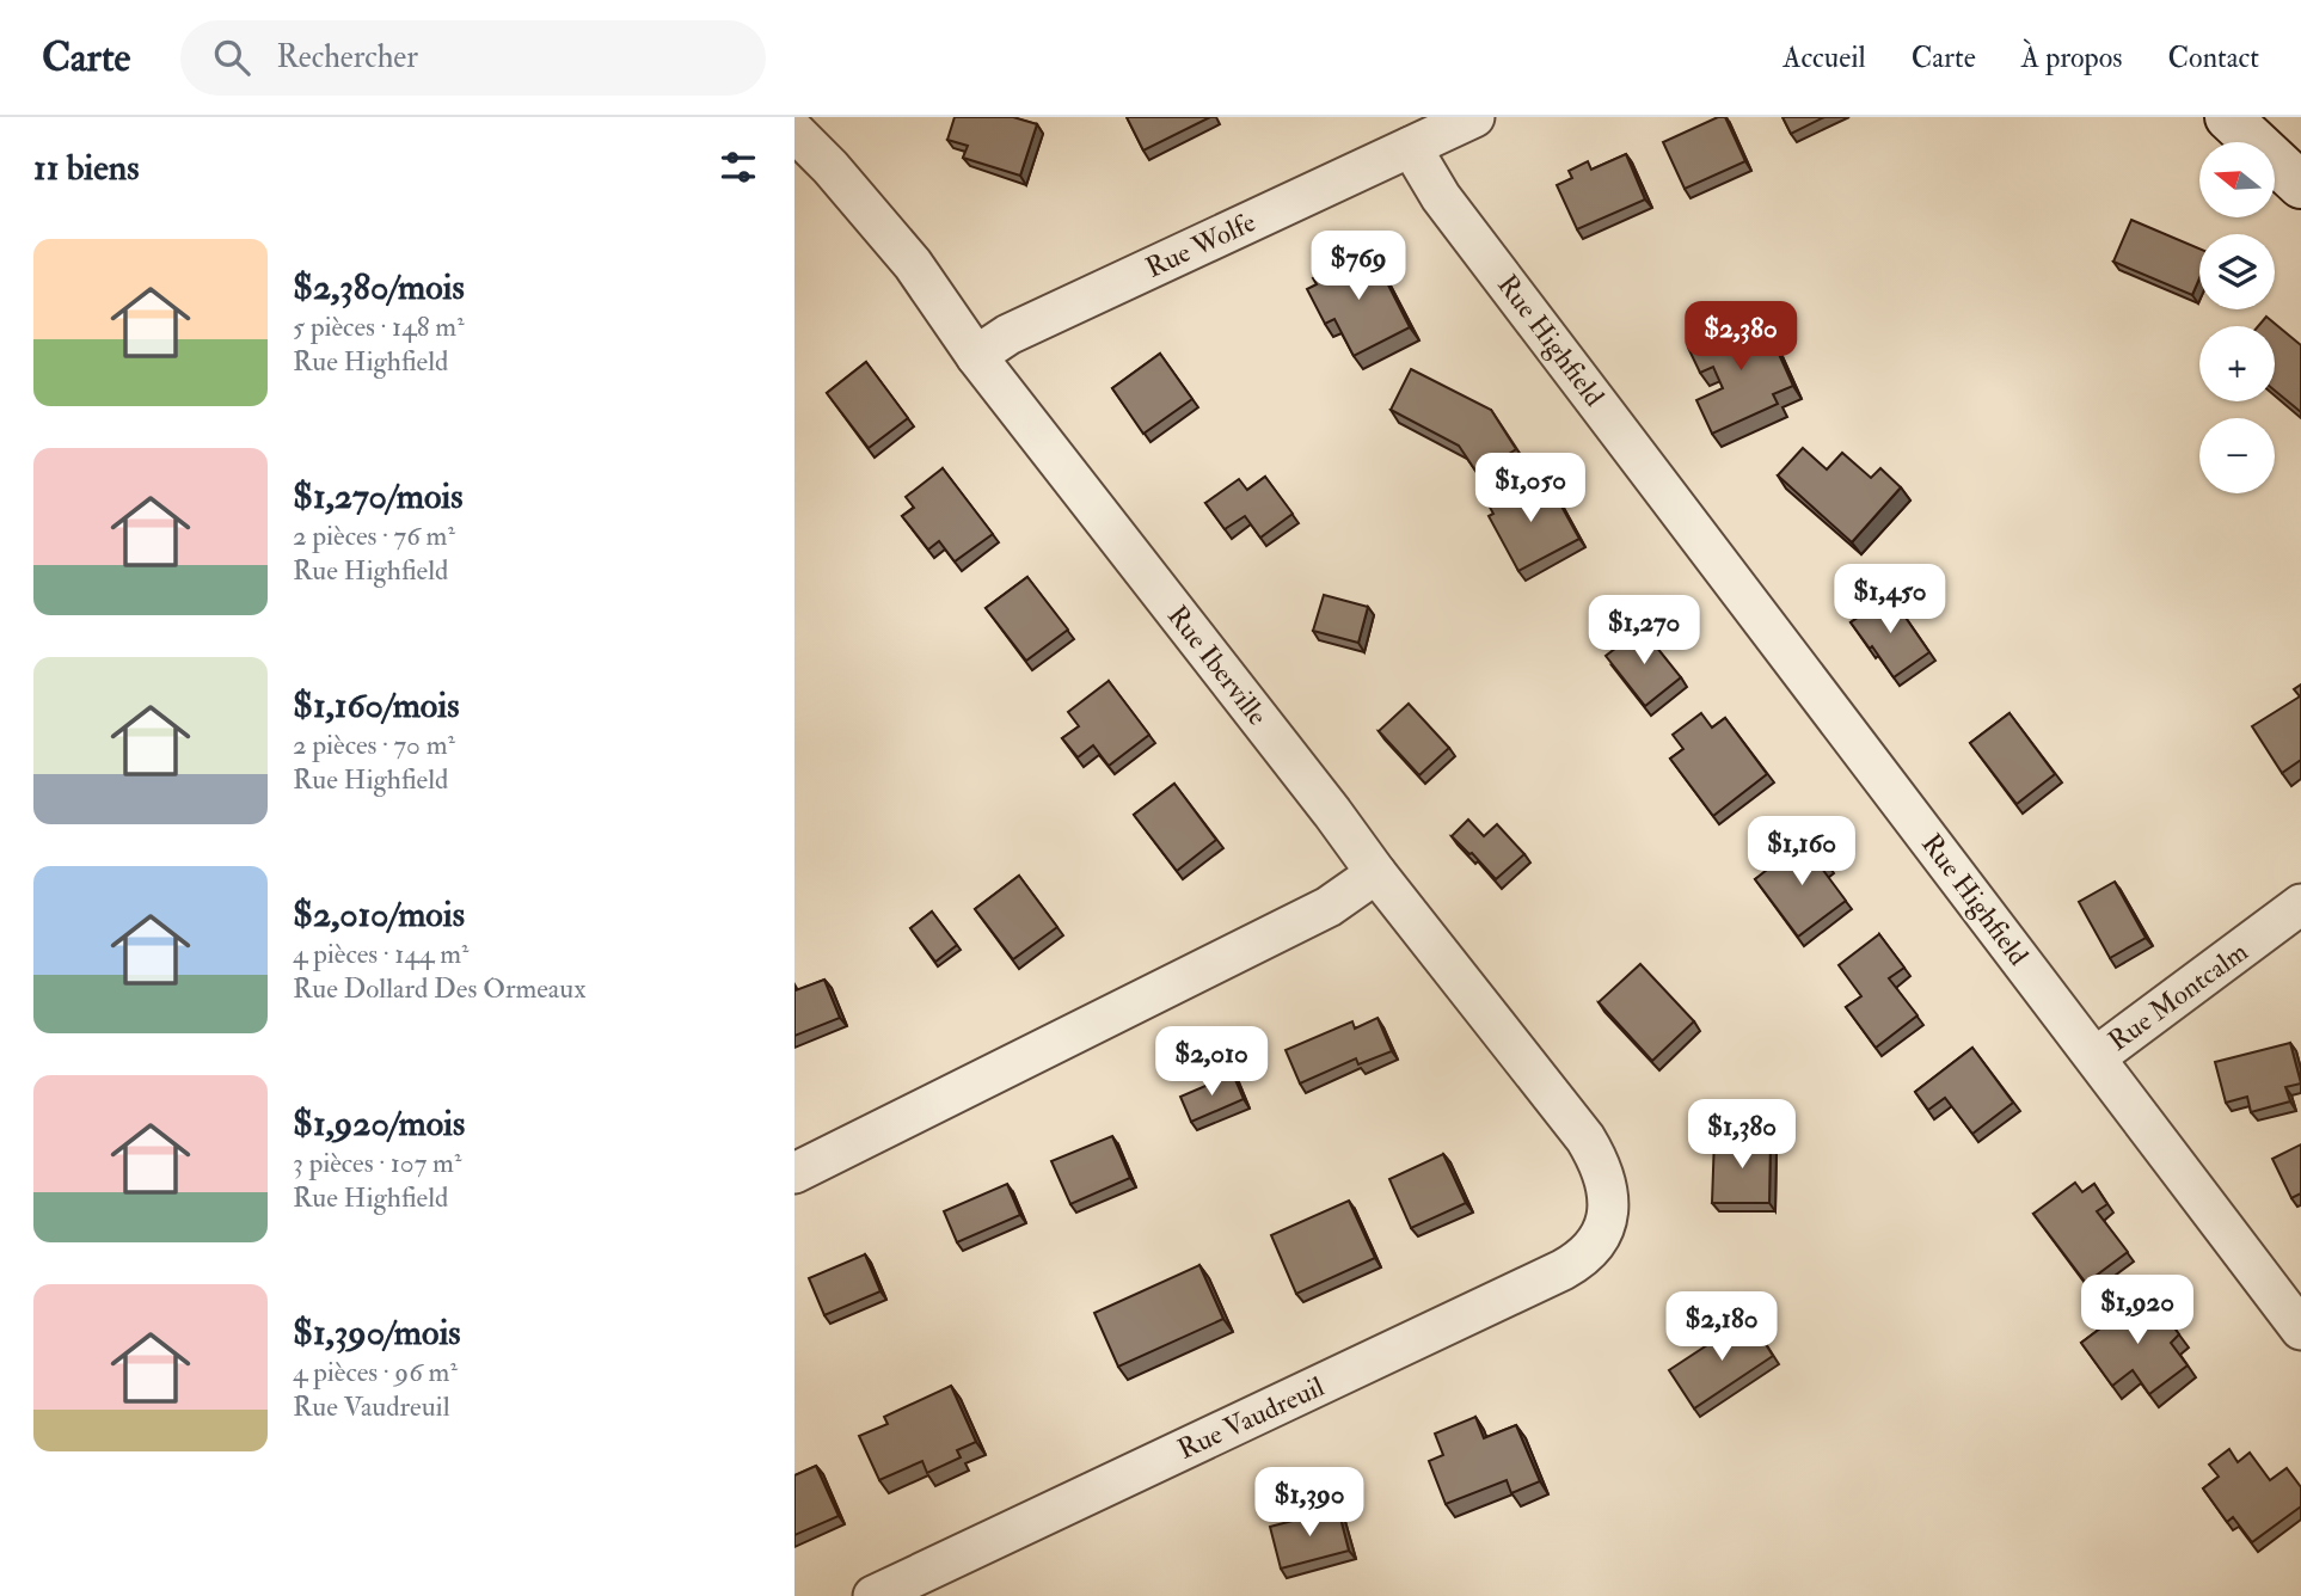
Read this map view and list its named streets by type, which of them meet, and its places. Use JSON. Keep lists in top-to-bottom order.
{
  "streets": {
    "street": [
      "Rue Wolfe",
      "Rue Highfield",
      "Rue Iberville",
      "Rue Montcalm",
      "Rue Vaudreuil"
    ]
  },
  "crossings": [
    ["Rue Wolfe", "Rue Highfield"],
    ["Rue Wolfe", "Rue Iberville"],
    ["Rue Highfield", "Rue Montcalm"],
    ["Rue Iberville", "Rue Vaudreuil"]
  ],
  "north": "left",
  "page": {
    "header": "Carte",
    "search": "Rechercher",
    "nav": [
      "Accueil",
      "Carte",
      "À propos",
      "Contact"
    ],
    "heading": "11 biens",
    "map_buttons": ["+", "−"],
    "list": [
      {
        "name": "$2,380/mois",
        "note": "5 pièces · 148 m² · Rue Highfield"
      },
      {
        "name": "$1,270/mois",
        "note": "2 pièces · 76 m² · Rue Highfield"
      },
      {
        "name": "$1,160/mois",
        "note": "2 pièces · 70 m² · Rue Highfield"
      },
      {
        "name": "$2,010/mois",
        "note": "4 pièces · 144 m² · Rue Dollard Des Ormeaux"
      },
      {
        "name": "$1,920/mois",
        "note": "3 pièces · 107 m² · Rue Highfield"
      },
      {
        "name": "$1,390/mois",
        "note": "4 pièces · 96 m² · Rue Vaudreuil"
      }
    ],
    "price": [
      "$769",
      "$2,380",
      "$1,050",
      "$1,450",
      "$1,270",
      "$1,160",
      "$2,010",
      "$1,380",
      "$1,920",
      "$2,180",
      "$1,390"
    ]
  }
}
